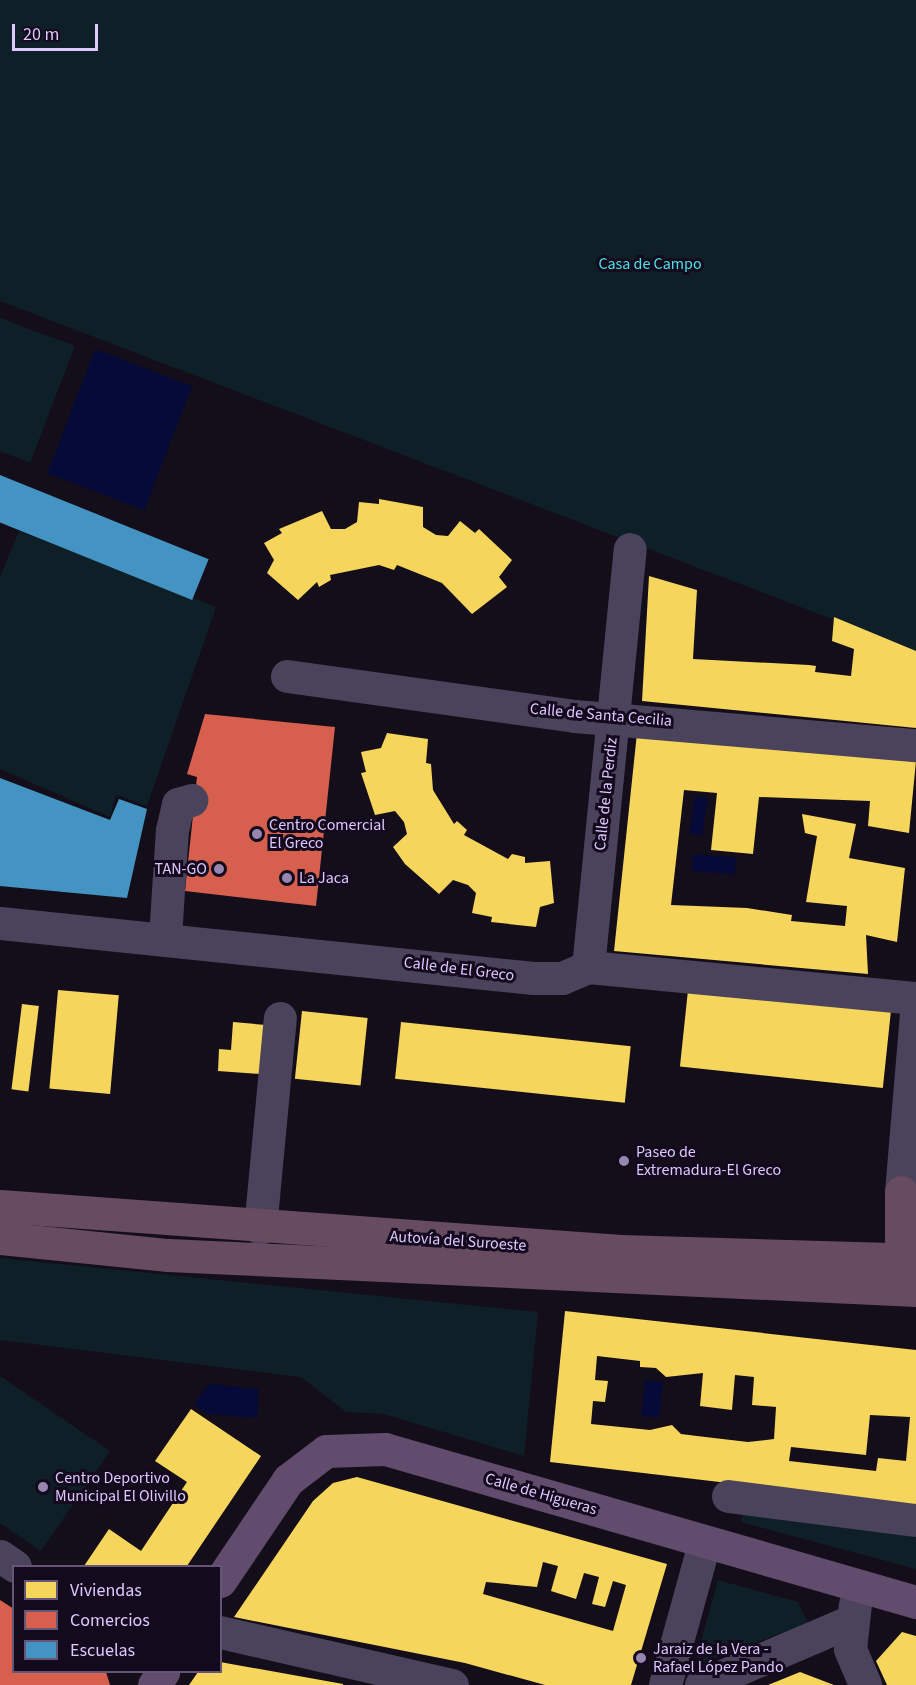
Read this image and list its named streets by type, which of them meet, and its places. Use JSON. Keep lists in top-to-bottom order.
{
  "streets": {
    "highway": ["Autovía del Suroeste"],
    "main road": ["Calle de Higueras"],
    "street": ["Calle de Santa Cecilia", "Calle de la Perdiz", "Calle de El Greco"]
  },
  "crossings": [
    ["Calle de Santa Cecilia", "Calle de la Perdiz"],
    ["Calle de la Perdiz", "Calle de El Greco"]
  ],
  "parks": ["Casa de Campo"],
  "places": [
    "Centro Comercial El Greco",
    "TAN-GO",
    "La Jaca",
    "Paseo de Extremadura-El Greco",
    "Centro Deportivo Municipal El Olivillo",
    "Jaraiz de la Vera - Rafael López Pando"
  ],
  "legend": ["Viviendas", "Comercios", "Escuelas"],
  "scale_bar": "20 m"
}
